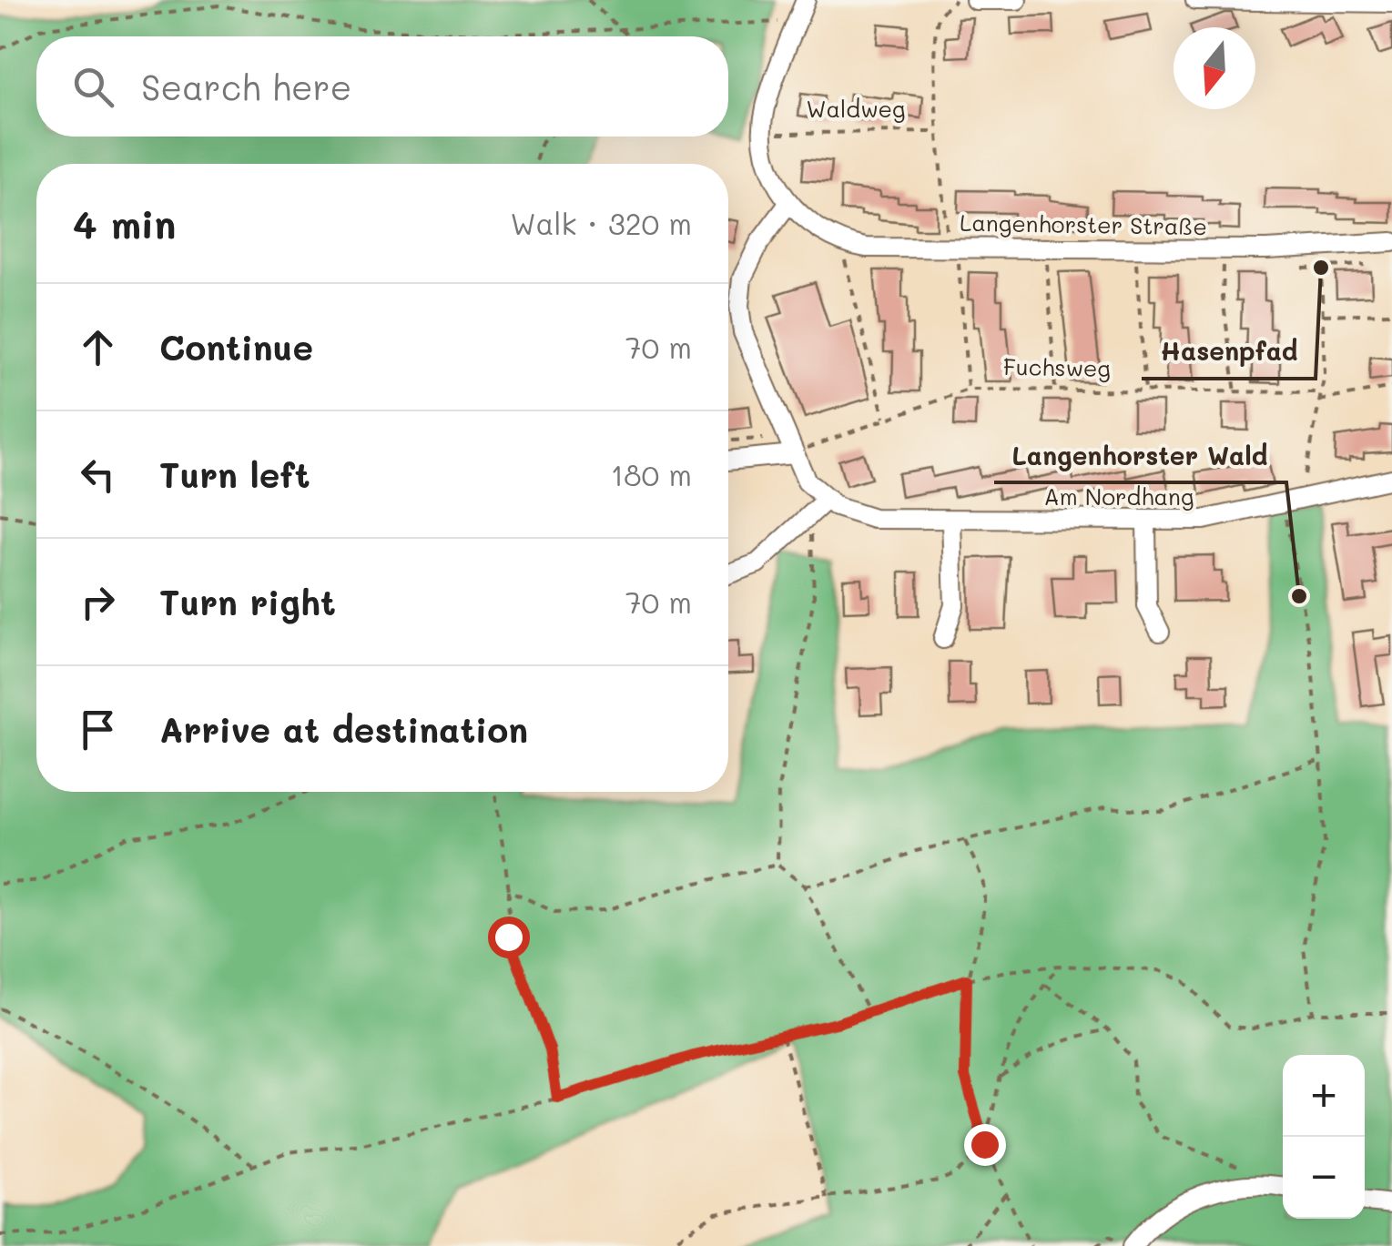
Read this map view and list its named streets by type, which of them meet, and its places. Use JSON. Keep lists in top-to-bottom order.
{
  "streets": {
    "street": ["Waldweg", "Langenhorster Straße", "Am Nordhang"],
    "path": ["Fuchsweg"]
  },
  "crossings": [
    ["Waldweg", "Langenhorster Straße"],
    ["Waldweg", "Am Nordhang"],
    ["Langenhorster Straße", "Fuchsweg"],
    ["Langenhorster Straße", "Am Nordhang"],
    ["Fuchsweg", "Am Nordhang"]
  ],
  "places": ["Hasenpfad", "Langenhorster Wald"],
  "north": "bottom",
  "page": {
    "search": "Search here",
    "heading": ["4 min", "Walk · 320 m"],
    "list": [
      ["Continue", "70 m"],
      ["Turn left", "180 m"],
      ["Turn right", "70 m"],
      "Arrive at destination"
    ],
    "map_buttons": ["+", "−"]
  }
}
